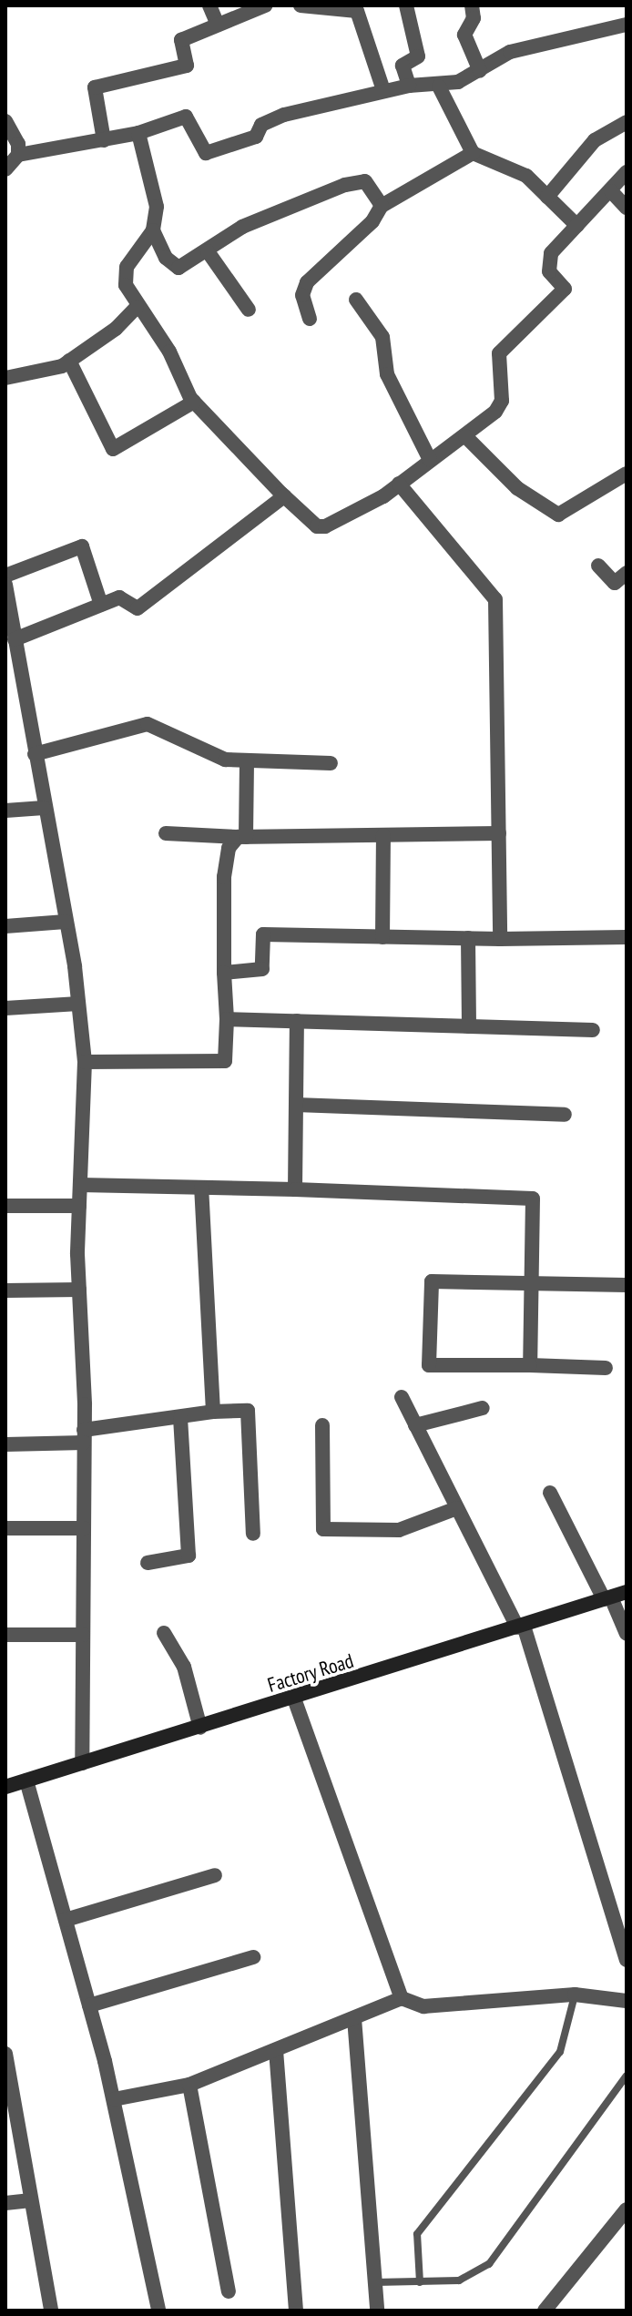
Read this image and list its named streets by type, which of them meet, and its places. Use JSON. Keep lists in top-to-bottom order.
{
  "streets": {
    "main road": ["Factory Road"]
  }
}
